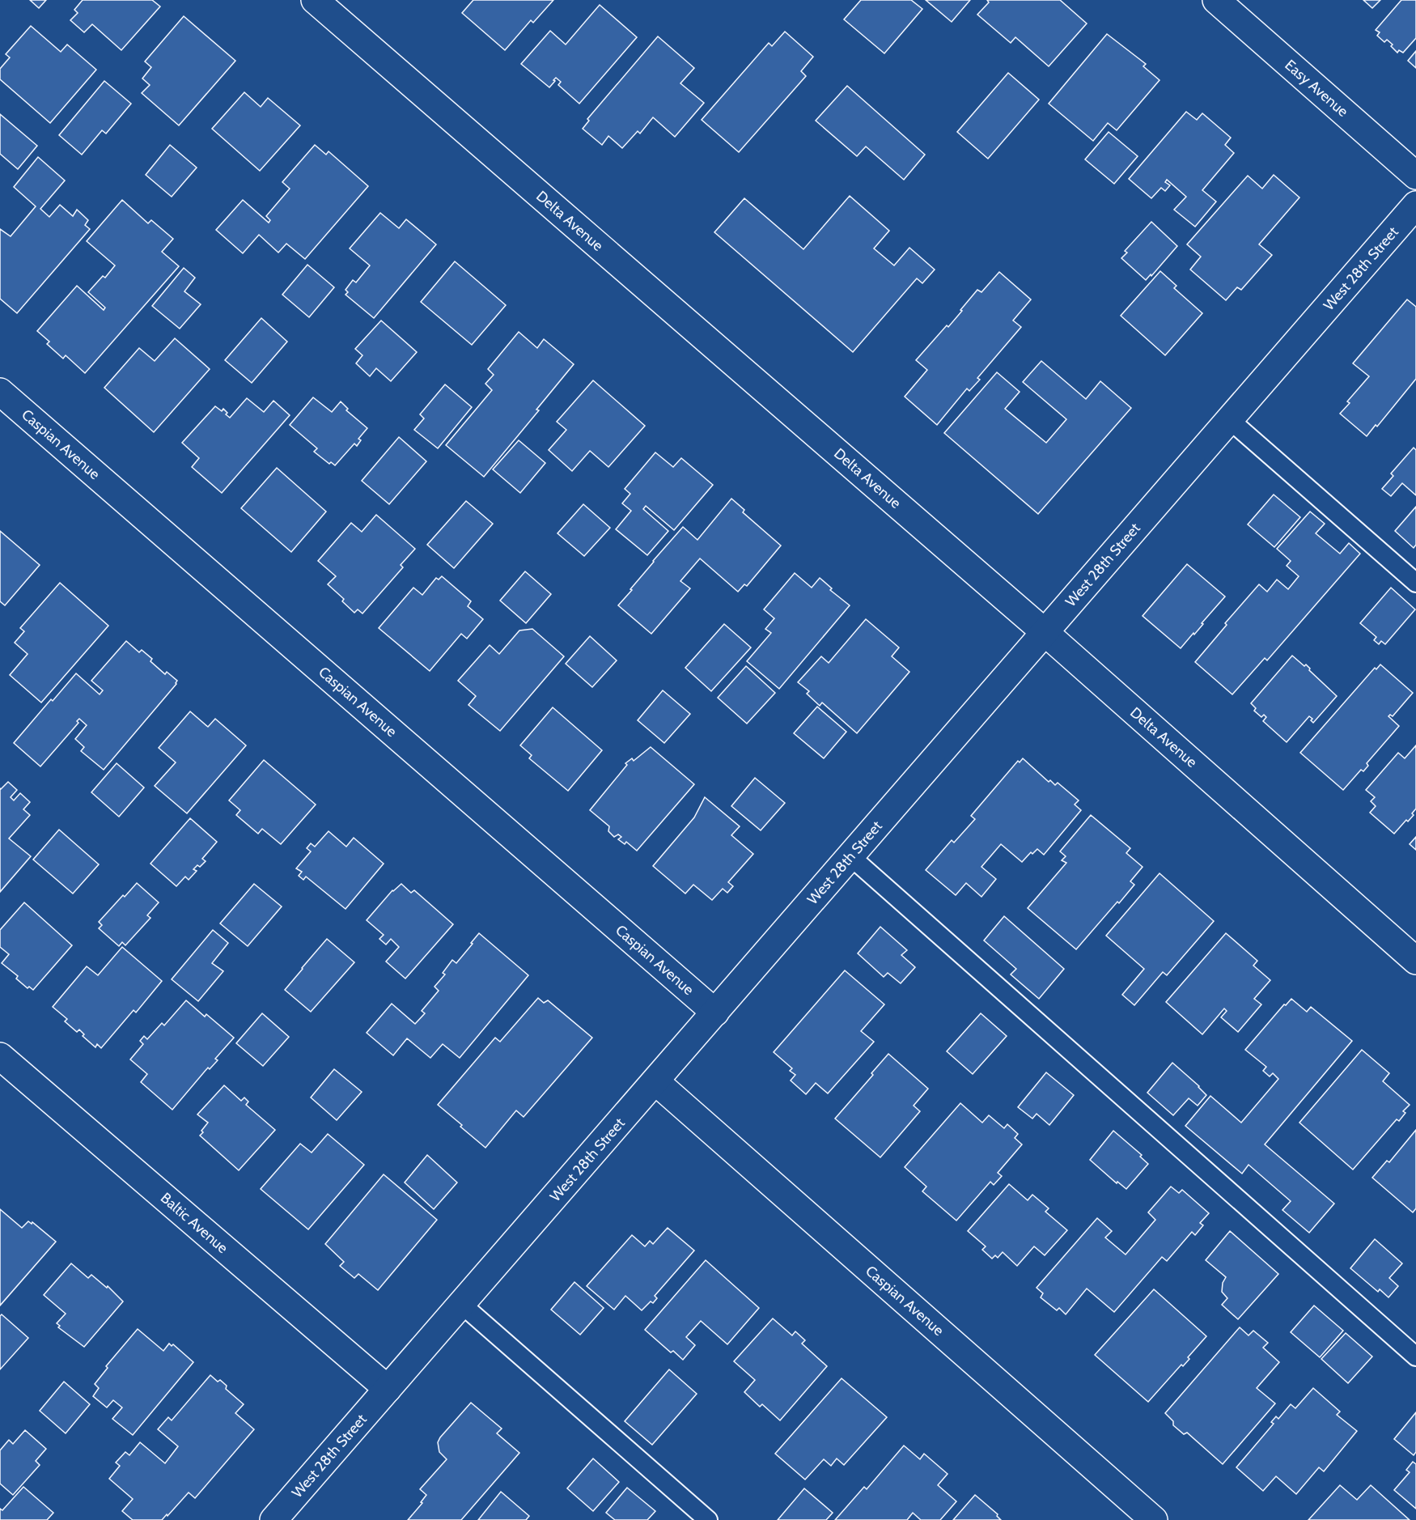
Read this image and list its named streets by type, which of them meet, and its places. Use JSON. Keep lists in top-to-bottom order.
{
  "streets": {
    "street": [
      "Easy Avenue",
      "Delta Avenue",
      "West 28th Street",
      "Caspian Avenue",
      "Baltic Avenue"
    ]
  },
  "crossings": [
    ["Delta Avenue", "West 28th Street"],
    ["West 28th Street", "Caspian Avenue"],
    ["West 28th Street", "Baltic Avenue"]
  ]
}
